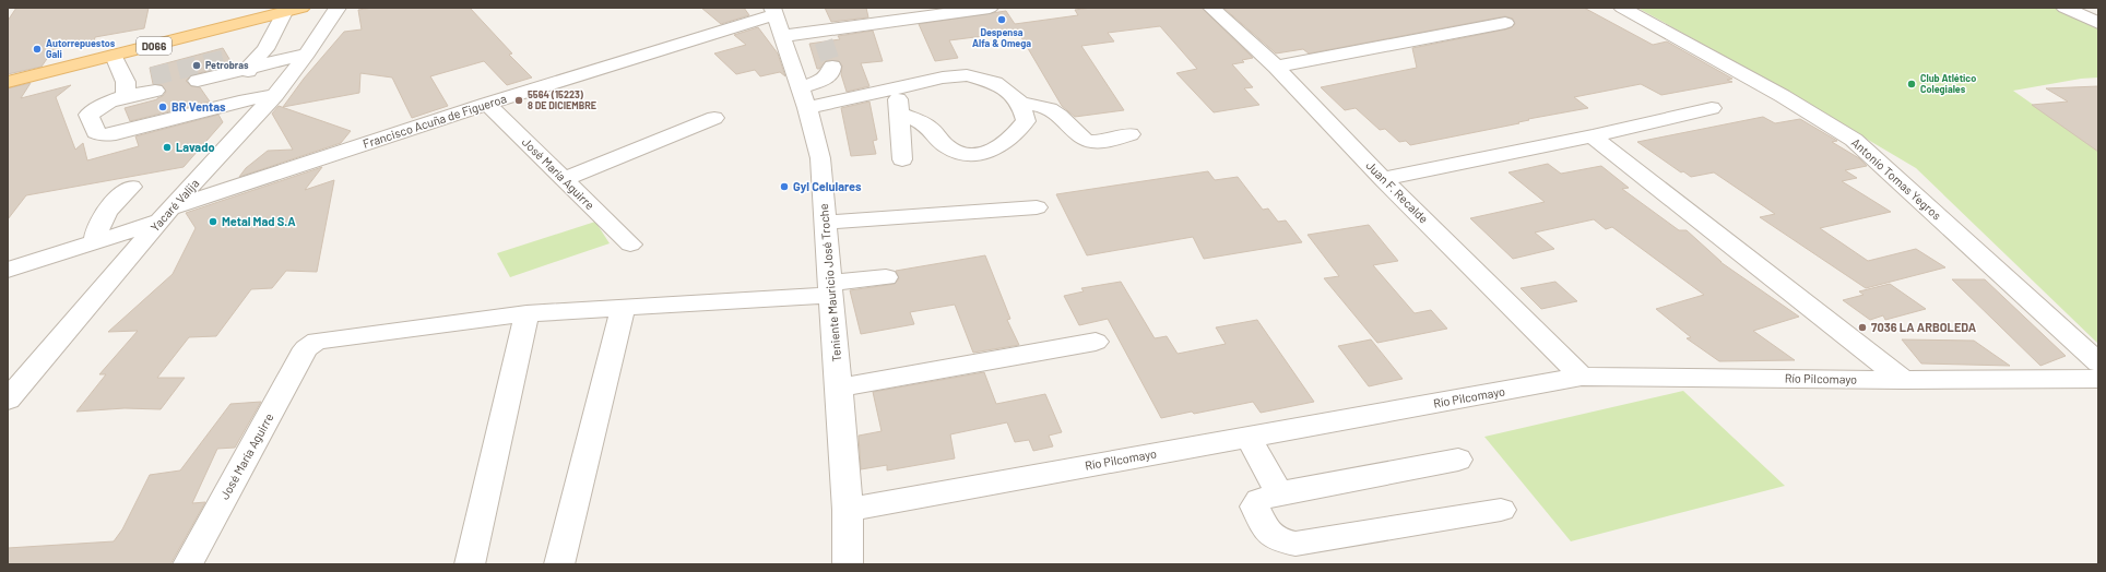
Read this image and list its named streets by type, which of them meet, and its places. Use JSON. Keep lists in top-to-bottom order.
{
  "streets": {
    "main road": ["D066"],
    "street": [
      "Francisco Acuña de Figueroa",
      "José María Aguirre",
      "Antonio Tomas Yegros",
      "Juan F. Recalde",
      "Yacaré Valija",
      "Teniente Mauricio José Troche",
      "Río Pilcomayo"
    ]
  },
  "crossings": [
    ["Francisco Acuña de Figueroa", "José María Aguirre"],
    ["Francisco Acuña de Figueroa", "Yacaré Valija"],
    ["Francisco Acuña de Figueroa", "Teniente Mauricio José Troche"],
    ["Juan F. Recalde", "Río Pilcomayo"],
    ["Teniente Mauricio José Troche", "Río Pilcomayo"]
  ],
  "places": [
    "Despensa Alfa & Omega",
    "Autorrepuestos Gali",
    "Petrobras",
    "Club Atlético Colegiales",
    "5564 (15223) 8 DE DICIEMBRE",
    "BR Ventas",
    "Lavado",
    "Gyl Celulares",
    "Metal Mad S.A",
    "7036 LA ARBOLEDA"
  ]
}
